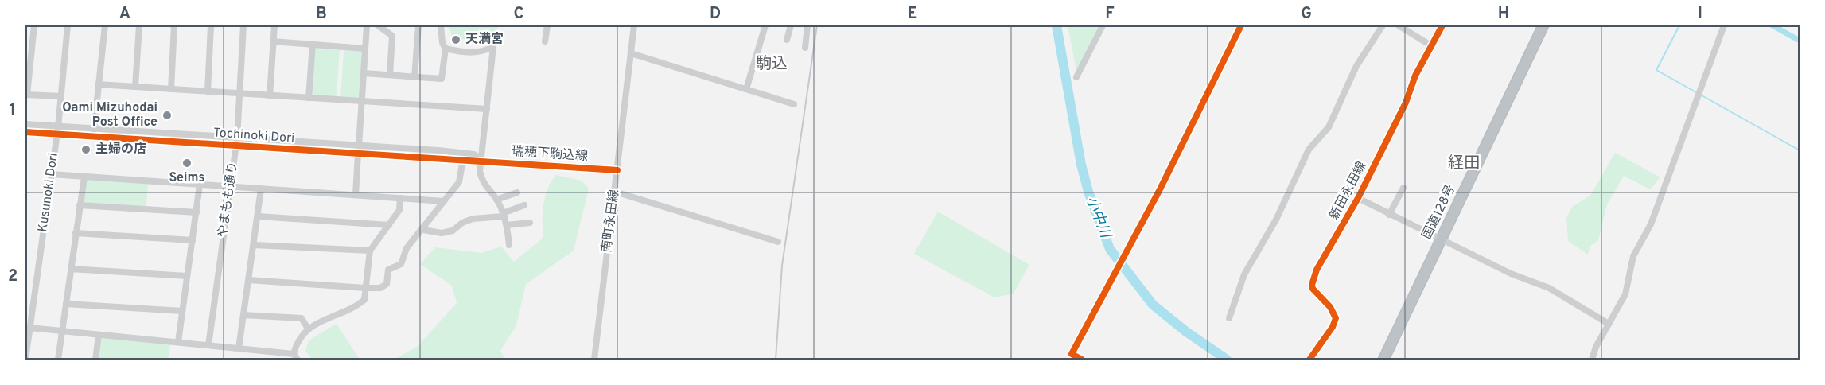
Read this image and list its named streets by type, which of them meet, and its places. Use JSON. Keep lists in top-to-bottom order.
{
  "streets": {
    "highway": ["国道128号"],
    "street": [
      "Tochinoki Dori",
      "瑞穂下駒込線",
      "新田永田線",
      "Kusunoki Dori",
      "やまもも通り",
      "南町永田線"
    ]
  },
  "crossings": [
    ["Tochinoki Dori", "瑞穂下駒込線"],
    ["Tochinoki Dori", "Kusunoki Dori"],
    ["Tochinoki Dori", "やまもも通り"],
    ["瑞穂下駒込線", "南町永田線"]
  ],
  "districts": ["駒込", "経田"],
  "water": ["小中川"],
  "places": [
    "天満宮",
    "Oami Mizuhodai Post Office",
    "主婦の店",
    "Seims"
  ],
  "grid": {
    "columns": [
      "A",
      "B",
      "C",
      "D",
      "E",
      "F",
      "G",
      "H",
      "I"
    ],
    "rows": ["1", "2"]
  }
}
